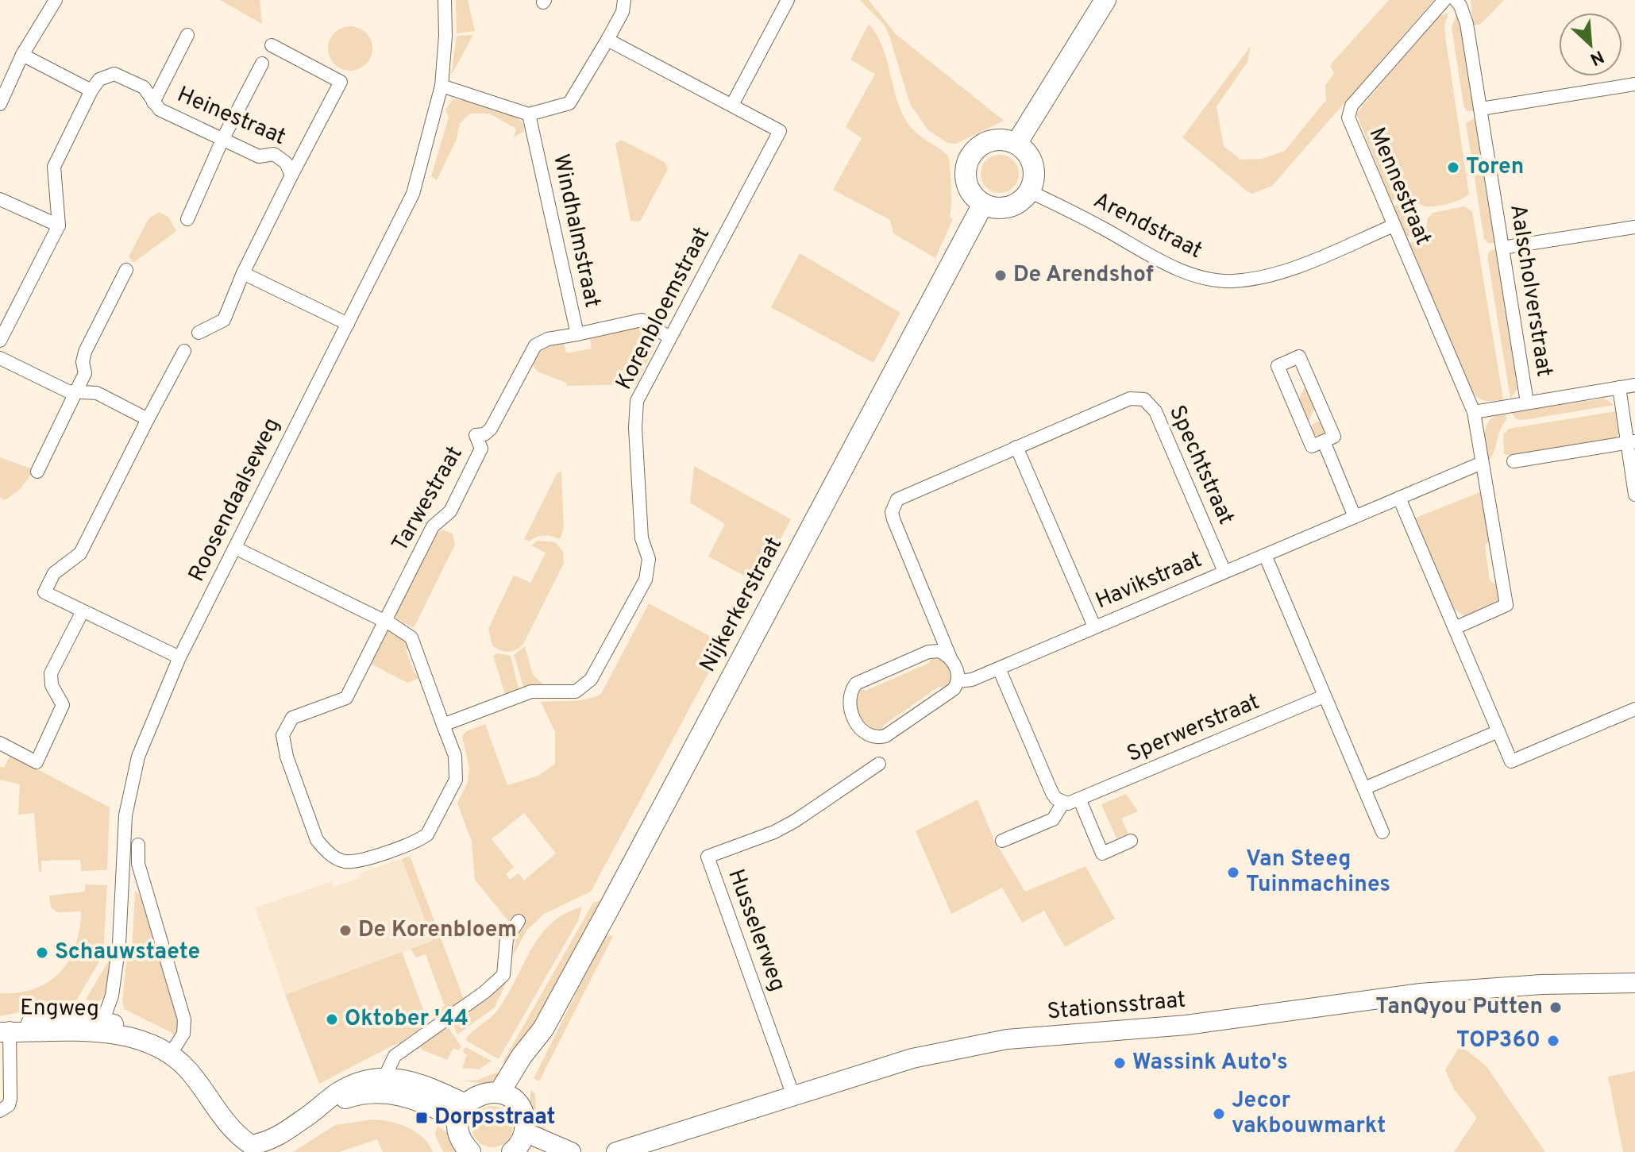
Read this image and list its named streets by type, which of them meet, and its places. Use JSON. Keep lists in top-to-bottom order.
{
  "streets": {
    "main road": ["Nijkerkerstraat"],
    "street": [
      "Heinestraat",
      "Mennestraat",
      "Arendstraat",
      "Windhalmstraat",
      "Aalscholverstraat",
      "Korenbloemstraat",
      "Spechtstraat",
      "Tarwestraat",
      "Roosendaalseweg",
      "Havikstraat",
      "Sperwerstraat",
      "Husselerweg",
      "Stationsstraat",
      "Engweg"
    ]
  },
  "crossings": [
    ["Mennestraat", "Arendstraat"],
    ["Mennestraat", "Havikstraat"],
    ["Arendstraat", "Nijkerkerstraat"],
    ["Windhalmstraat", "Korenbloemstraat"],
    ["Windhalmstraat", "Tarwestraat"],
    ["Spechtstraat", "Havikstraat"],
    ["Roosendaalseweg", "Engweg"],
    ["Husselerweg", "Stationsstraat"]
  ],
  "places": {
    "other": [
      "Toren",
      "De Arendshof",
      "Van Steeg Tuinmachines",
      "De Korenbloem",
      "Schauwstaete",
      "TanQyou Putten",
      "Oktober '44",
      "TOP360",
      "Wassink Auto's",
      "Jecor vakbouwmarkt"
    ],
    "transit": ["Dorpsstraat"]
  },
  "north": "bottom right"
}
